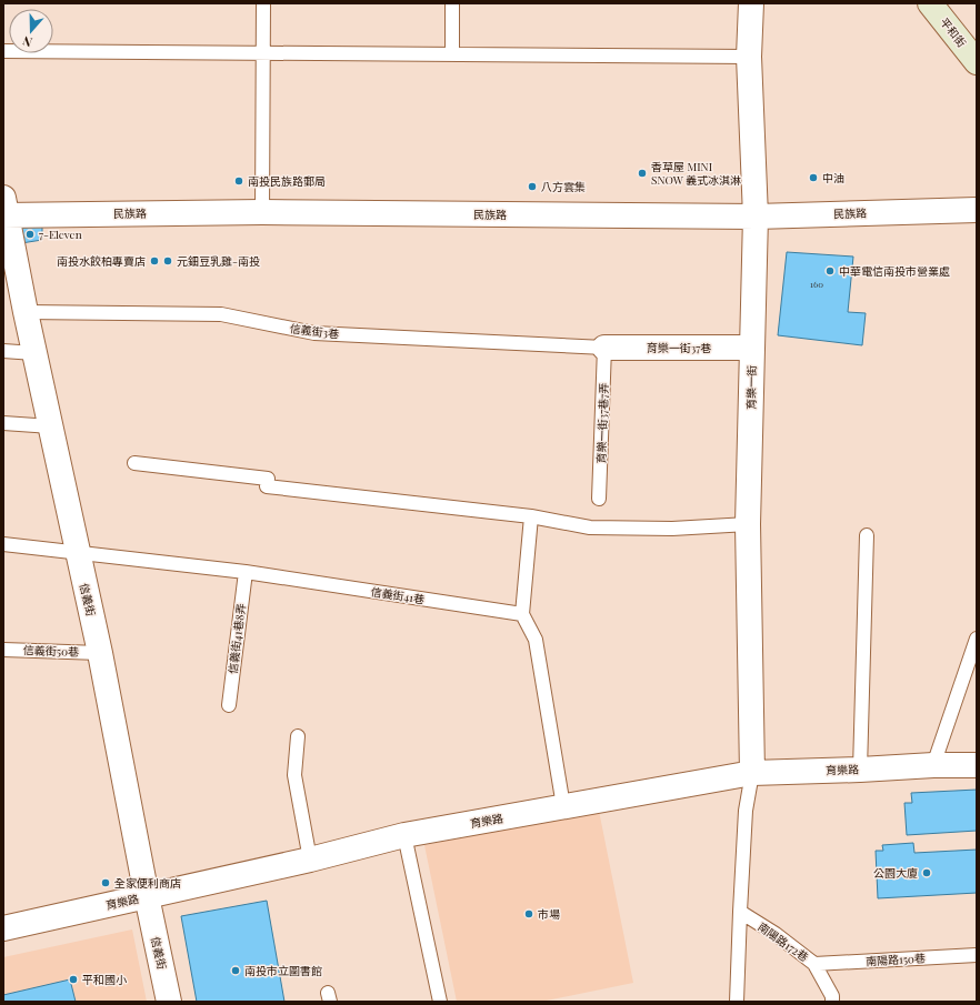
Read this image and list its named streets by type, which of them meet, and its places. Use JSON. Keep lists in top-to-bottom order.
{
  "streets": {
    "main road": ["平和街"],
    "street": [
      "民族路",
      "育樂一街37巷",
      "育樂一街",
      "信義街",
      "育樂路"
    ],
    "lane": [
      "信義街3巷",
      "育樂一街37巷7弄",
      "信義街41巷",
      "信義街41巷8弄",
      "信義街50巷",
      "南陽路172巷",
      "南陽路150巷"
    ]
  },
  "crossings": [
    ["民族路", "育樂一街"],
    ["民族路", "信義街"],
    ["信義街3巷", "育樂一街37巷"],
    ["信義街3巷", "育樂一街37巷7弄"],
    ["信義街3巷", "信義街"],
    ["育樂一街37巷", "育樂一街"],
    ["育樂一街37巷", "育樂一街37巷7弄"],
    ["育樂一街", "育樂路"],
    ["信義街41巷", "信義街"],
    ["信義街41巷", "信義街41巷8弄"],
    ["信義街", "信義街50巷"],
    ["信義街", "育樂路"],
    ["南陽路172巷", "南陽路150巷"]
  ],
  "places": [
    "香草屋 MINI SNOW 義式冰淇淋",
    "中油",
    "南投民族路郵局",
    "八方雲集",
    "7-Eleven",
    "南投水餃柏專賣店",
    "元鈿豆乳雞-南投",
    "中華電信南投市營業處",
    "公園大廈",
    "全家便利商店",
    "市場",
    "南投市立圖書館",
    "平和國小"
  ],
  "house_numbers": ["160"],
  "north": "bottom"
}
